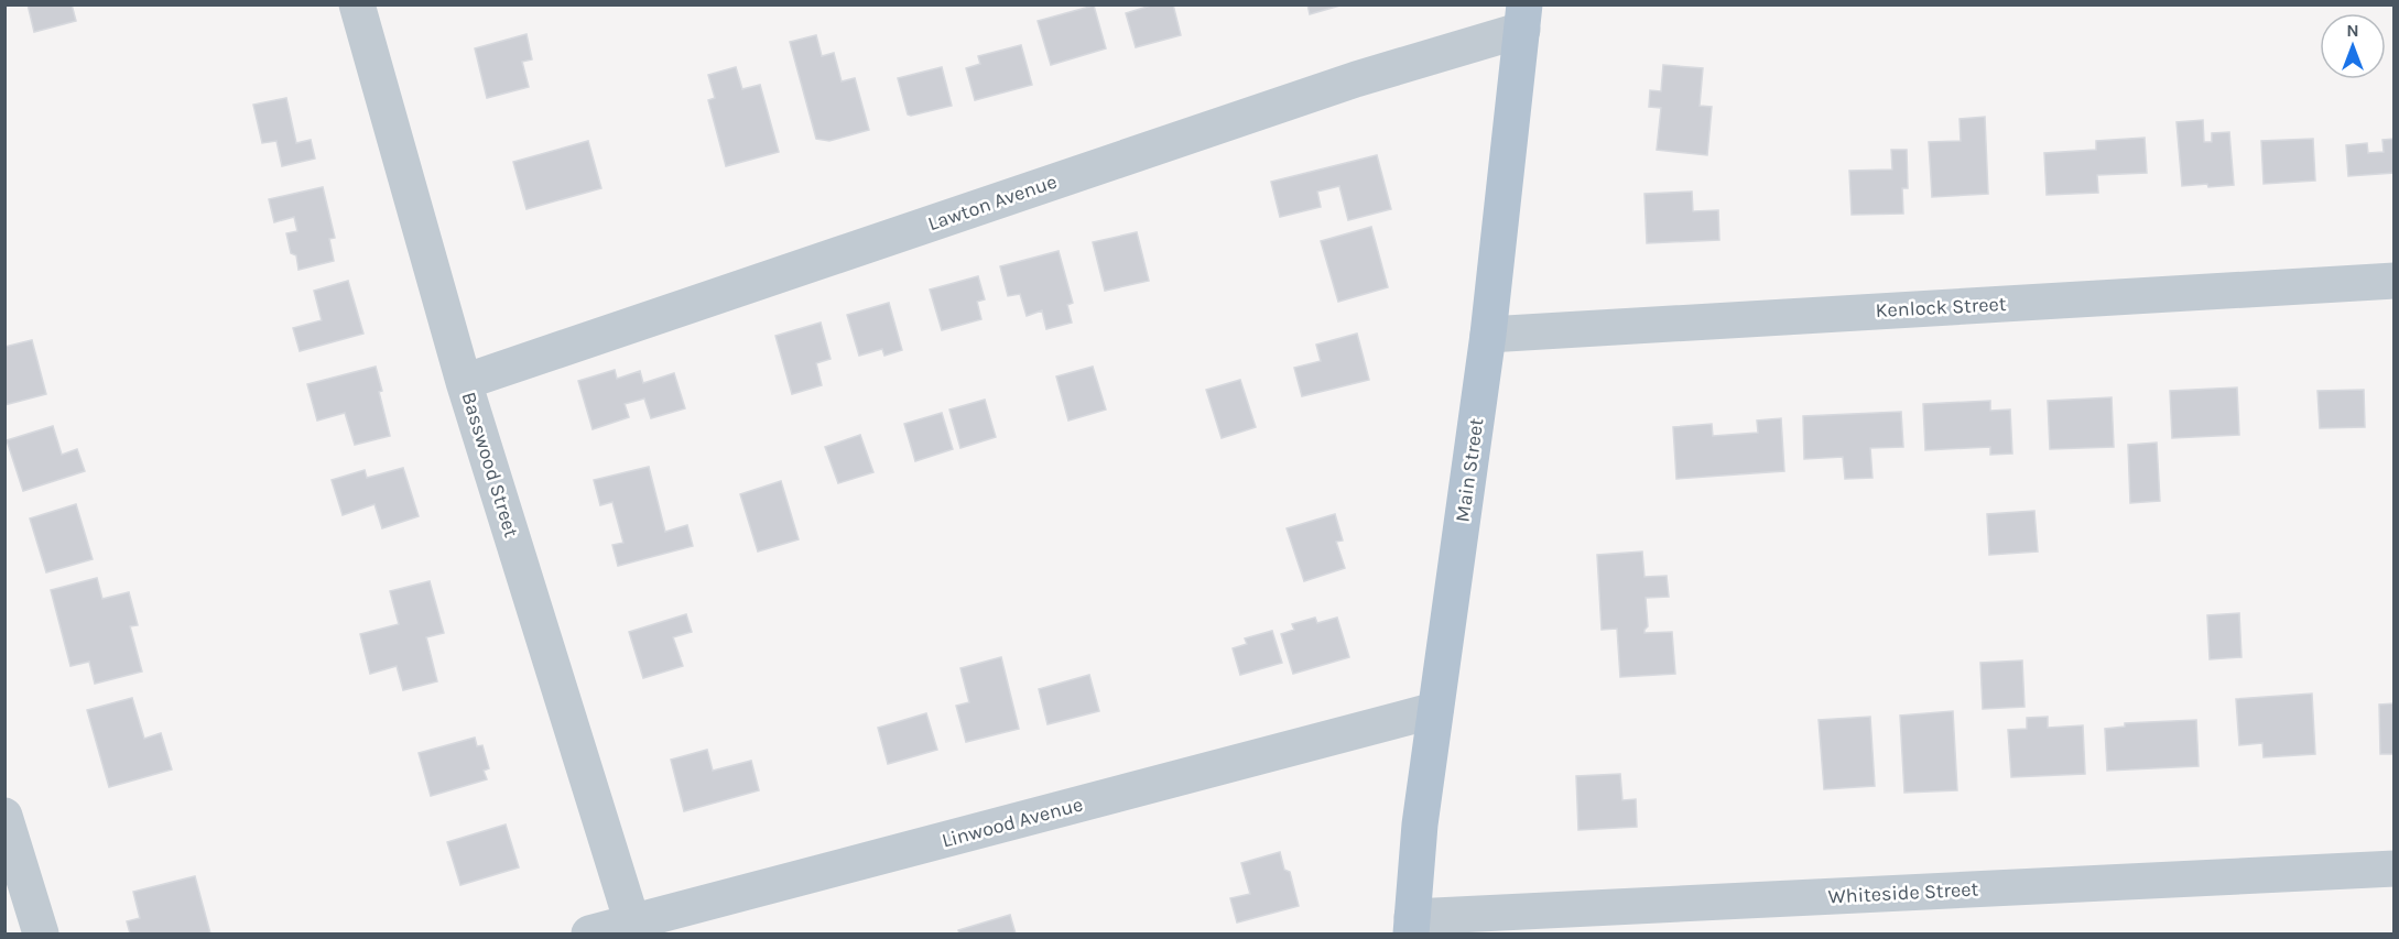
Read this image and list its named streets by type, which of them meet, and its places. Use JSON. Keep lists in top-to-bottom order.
{
  "streets": {
    "main road": ["Main Street"],
    "street": [
      "Lawton Avenue",
      "Kenlock Street",
      "Basswood Street",
      "Linwood Avenue",
      "Whiteside Street"
    ]
  },
  "crossings": [
    ["Lawton Avenue", "Basswood Street"],
    ["Lawton Avenue", "Main Street"],
    ["Kenlock Street", "Main Street"],
    ["Basswood Street", "Linwood Avenue"],
    ["Main Street", "Linwood Avenue"],
    ["Main Street", "Whiteside Street"]
  ],
  "north": "top"
}
